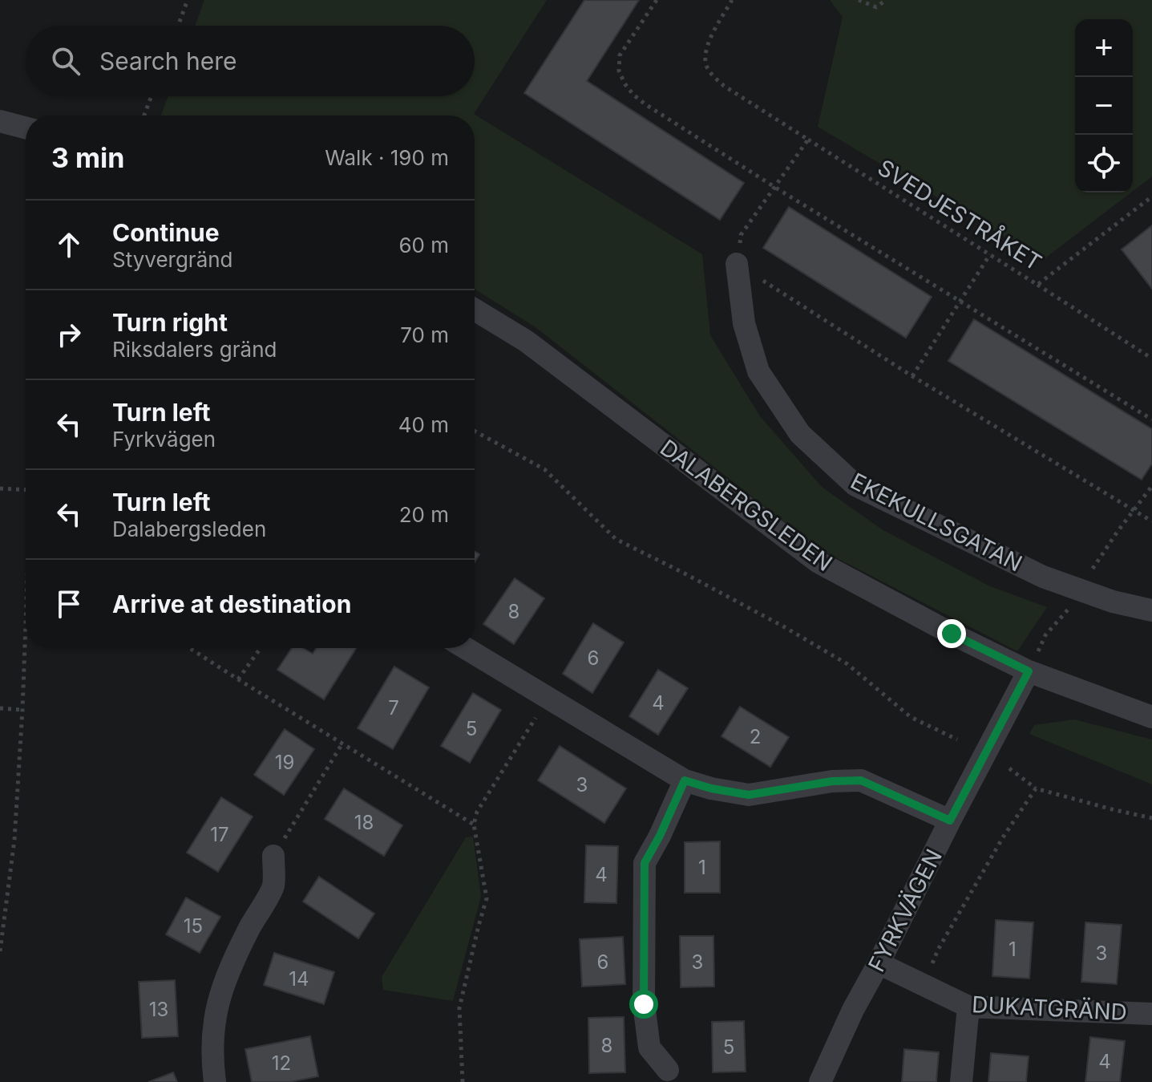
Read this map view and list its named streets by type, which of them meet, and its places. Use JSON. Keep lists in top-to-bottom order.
{
  "streets": {
    "street": [
      "DALABERGSLEDEN",
      "EKEKULLSGATAN",
      "FYRKVÄGEN",
      "DUKATGRÄND"
    ],
    "path": ["SVEDJESTRÅKET"]
  },
  "crossings": [
    ["DALABERGSLEDEN", "FYRKVÄGEN"],
    ["FYRKVÄGEN", "DUKATGRÄND"]
  ],
  "house_numbers": [
    "8",
    "6",
    "4",
    "7",
    "5",
    "2",
    "19",
    "3",
    "18",
    "17",
    "1",
    "4",
    "15",
    "1",
    "3",
    "6",
    "3",
    "14",
    "13",
    "8",
    "5",
    "4",
    "12"
  ],
  "page": {
    "map_buttons": ["+", "−"],
    "search": "Search here",
    "heading": ["3 min", "Walk · 190 m"],
    "list": [
      ["Continue", "Styvergränd", "60 m"],
      ["Turn right", "Riksdalers gränd", "70 m"],
      ["Turn left", "Fyrkvägen", "40 m"],
      ["Turn left", "Dalabergsleden", "20 m"],
      "Arrive at destination"
    ]
  }
}
